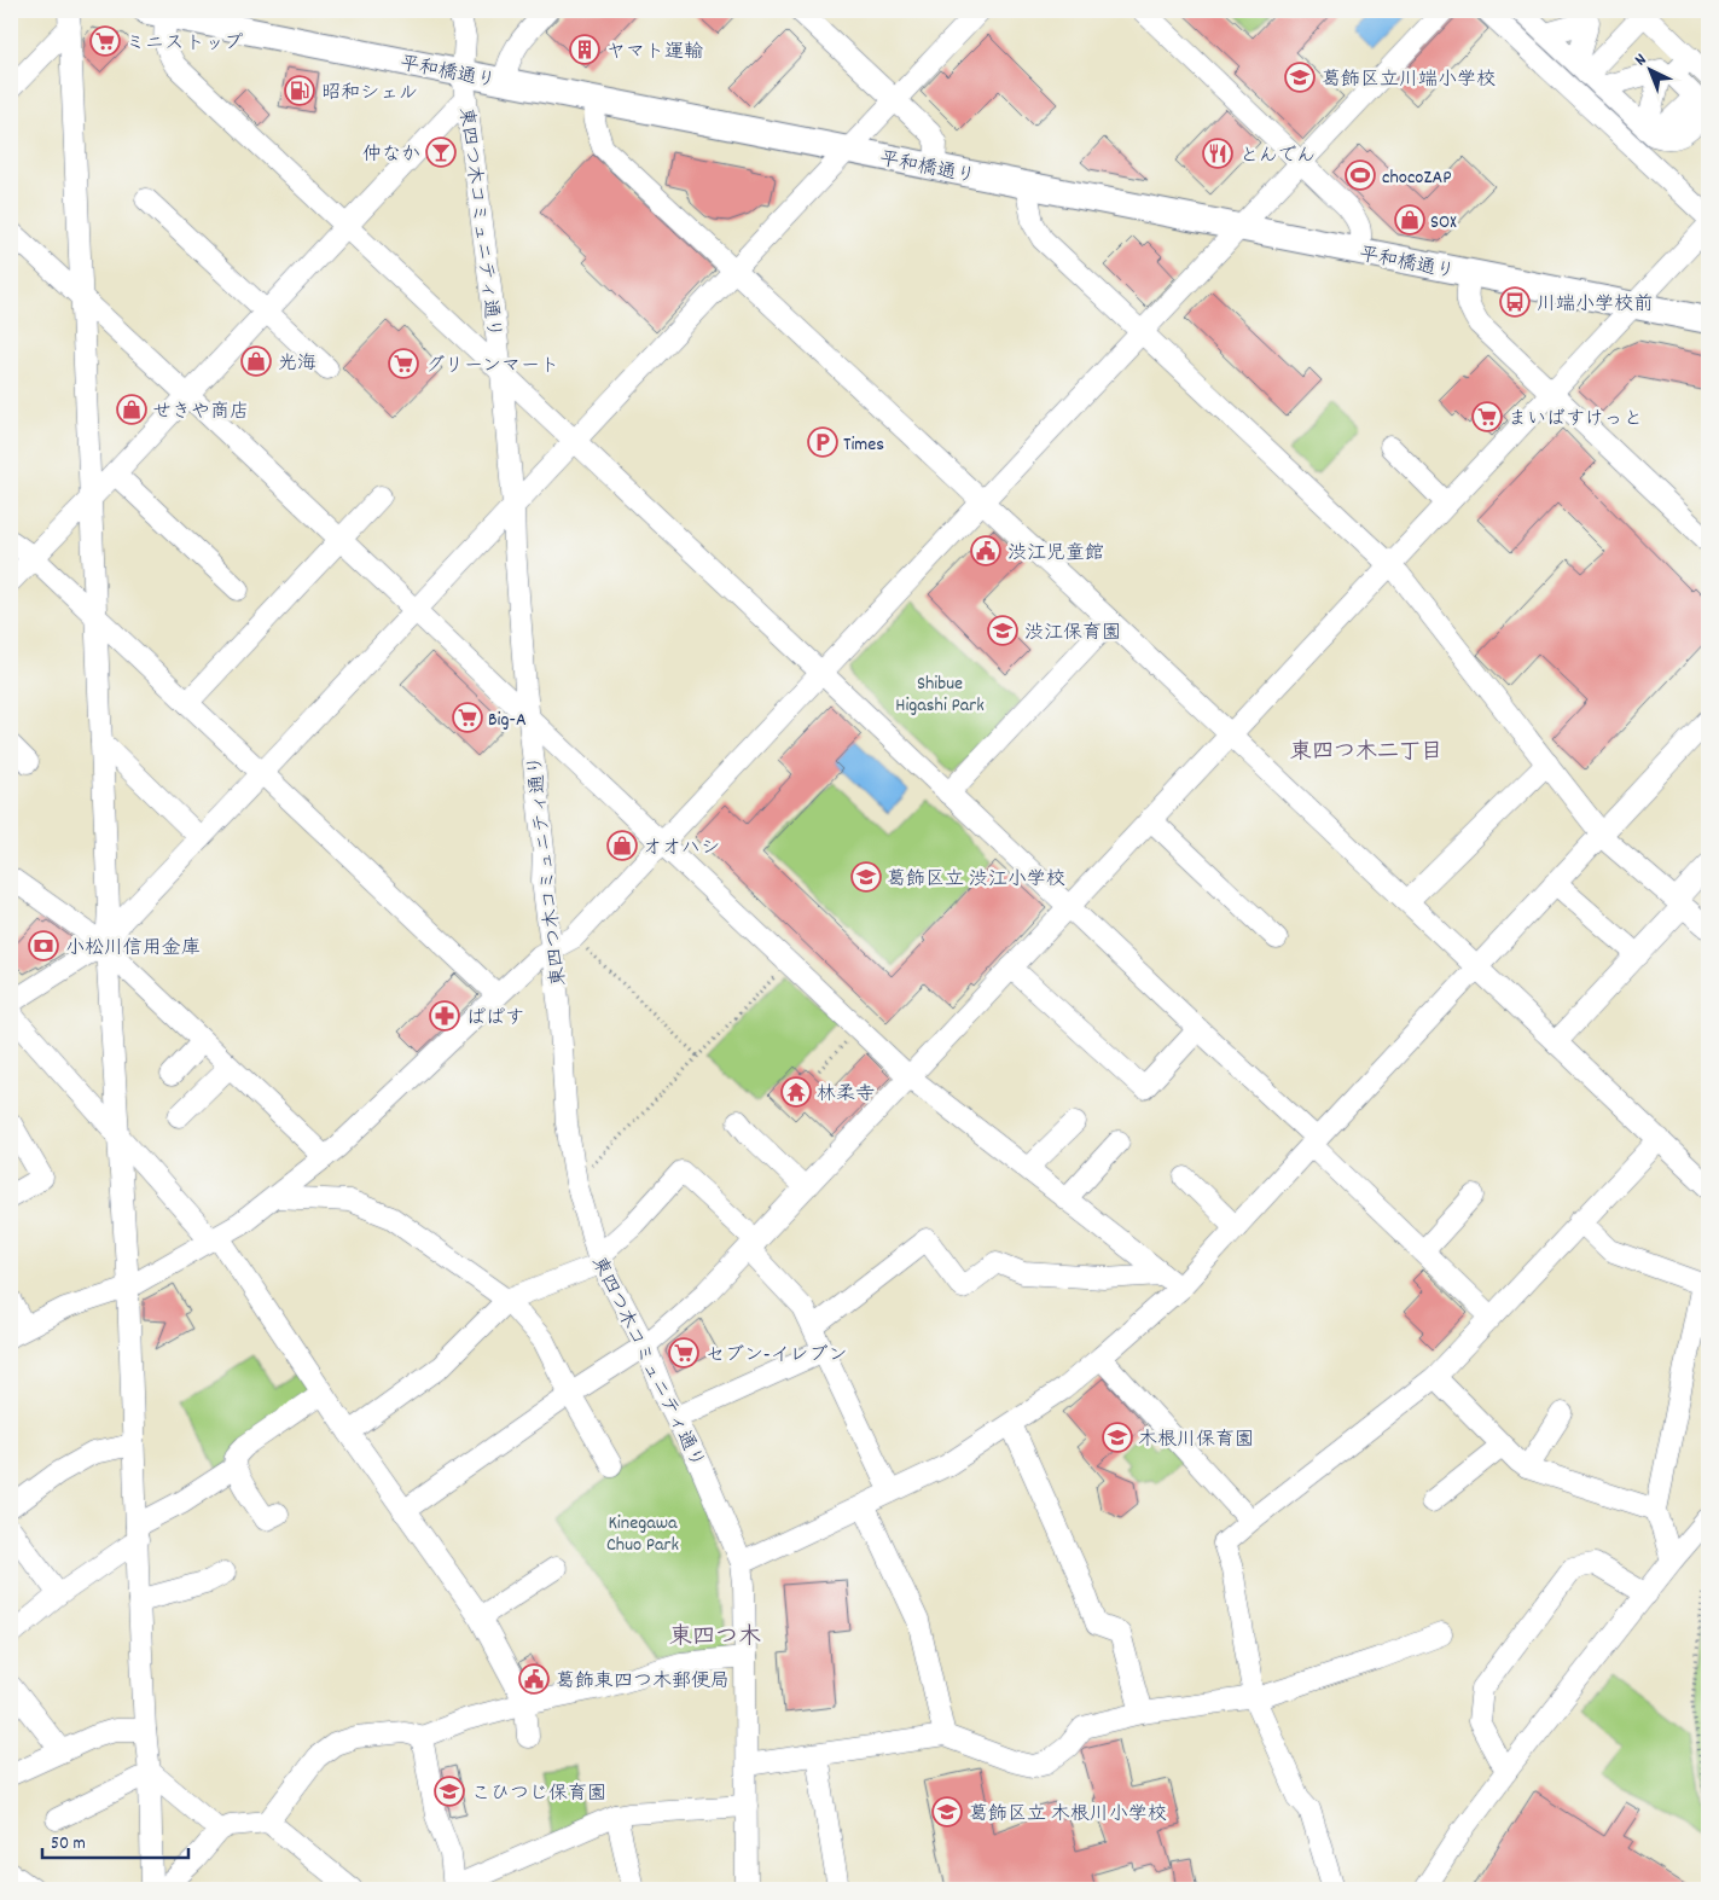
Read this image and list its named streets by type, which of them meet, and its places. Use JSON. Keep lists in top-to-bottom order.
{
  "streets": {
    "main road": ["平和橋通り"],
    "street": ["東四つ木コミュニティ通り"]
  },
  "crossings": [
    ["平和橋通り", "東四つ木コミュニティ通り"]
  ],
  "districts": ["東四つ木二丁目", "東四つ木"],
  "parks": ["Shibue Higashi Park", "Kinegawa Chuo Park"],
  "places": {
    "supermarket": [
      "ミニストップ",
      "グリーンマート",
      "まいばすけっと",
      "Big-A",
      "セブン-イレブン"
    ],
    "building": ["ヤマト運輸"],
    "school or university": [
      "葛飾区立川端小学校",
      "渋江保育園",
      "葛飾区立 渋江小学校",
      "木根川保育園",
      "こひつじ保育園",
      "葛飾区立 木根川小学校"
    ],
    "fuel station": ["昭和シェル"],
    "bar": ["仲なか"],
    "restaurant": ["とんでん"],
    "sports": ["chocoZAP"],
    "shop": [
      "SOX",
      "光海",
      "せきや商店",
      "オオハシ"
    ],
    "bus stop": ["川端小学校前"],
    "parking": ["Times"],
    "public building": ["渋江児童館", "葛飾東四つ木郵便局"],
    "bank": ["小松川信用金庫"],
    "pharmacy": ["ぱぱす"],
    "temple": ["林柔寺"]
  },
  "scale_bar": "50 m",
  "north": "top left"
}
